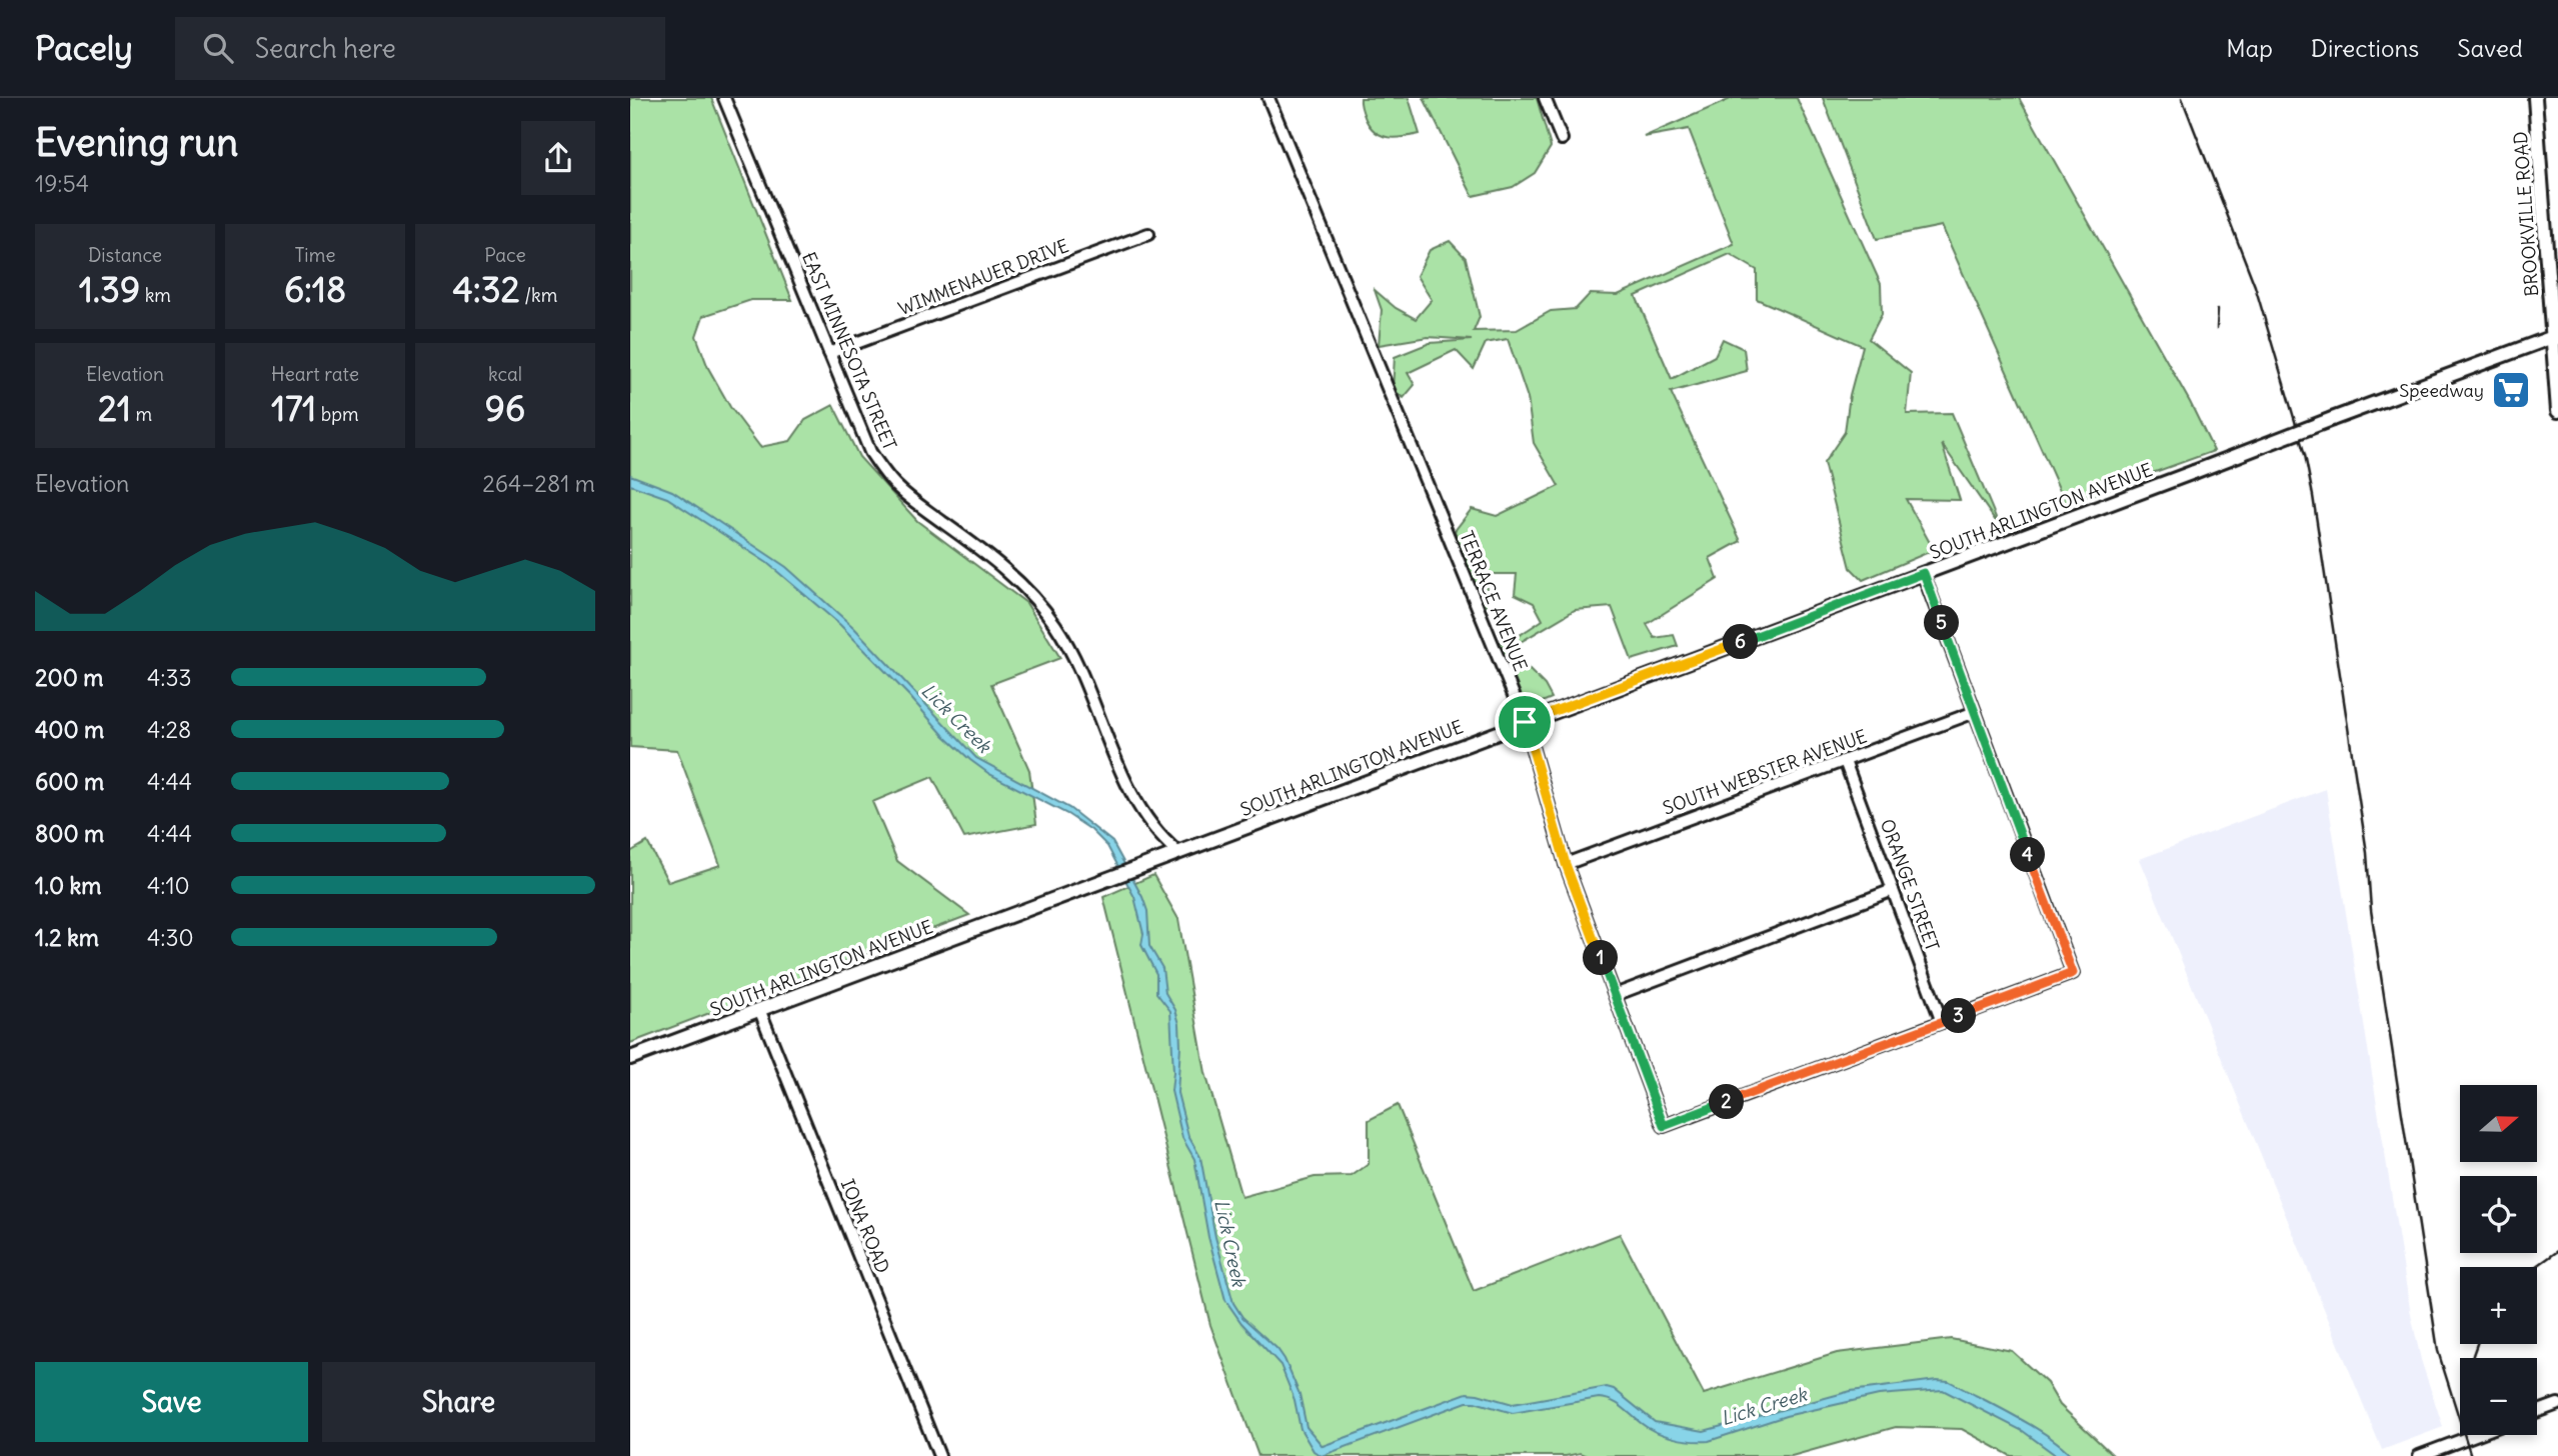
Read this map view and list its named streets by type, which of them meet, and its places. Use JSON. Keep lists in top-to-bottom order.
{
  "streets": {
    "main road": ["BROOKVILLE ROAD", "SOUTH ARLINGTON AVENUE"],
    "street": [
      "WIMMENAUER DRIVE",
      "EAST MINNESOTA STREET",
      "TERRACE AVENUE",
      "SOUTH WEBSTER AVENUE",
      "ORANGE STREET",
      "IONA ROAD"
    ]
  },
  "crossings": [
    ["BROOKVILLE ROAD", "SOUTH ARLINGTON AVENUE"],
    ["WIMMENAUER DRIVE", "EAST MINNESOTA STREET"],
    ["EAST MINNESOTA STREET", "SOUTH ARLINGTON AVENUE"],
    ["SOUTH ARLINGTON AVENUE", "TERRACE AVENUE"],
    ["SOUTH ARLINGTON AVENUE", "IONA ROAD"],
    ["TERRACE AVENUE", "SOUTH WEBSTER AVENUE"],
    ["TERRACE AVENUE", "ORANGE STREET"],
    ["SOUTH WEBSTER AVENUE", "ORANGE STREET"]
  ],
  "water": ["Lick Creek"],
  "places": {
    "supermarket": ["Speedway"]
  },
  "north": "right",
  "page": {
    "header": "Pacely",
    "search": "Search here",
    "nav": ["Map", "Directions", "Saved"],
    "heading": ["Evening run", "19:54"],
    "stats": [
      ["Distance", "1.39 km"],
      ["Time", "6:18"],
      ["Pace", "4:32 /km"],
      ["Elevation", "21 m"],
      ["Heart rate", "171 bpm"],
      ["kcal", "96"]
    ],
    "chart": ["Elevation", "264–281 m"],
    "pins": [
      "5",
      "6",
      "4",
      "1",
      "3",
      "2"
    ],
    "list": [
      {
        "name": "200 m",
        "note": "4:33"
      },
      {
        "name": "400 m",
        "note": "4:28"
      },
      {
        "name": "600 m",
        "note": "4:44"
      },
      {
        "name": "800 m",
        "note": "4:44"
      },
      {
        "name": "1.0 km",
        "note": "4:10"
      },
      {
        "name": "1.2 km",
        "note": "4:30"
      }
    ],
    "map_buttons": ["+", "−"],
    "buttons": ["Save", "Share"]
  }
}
